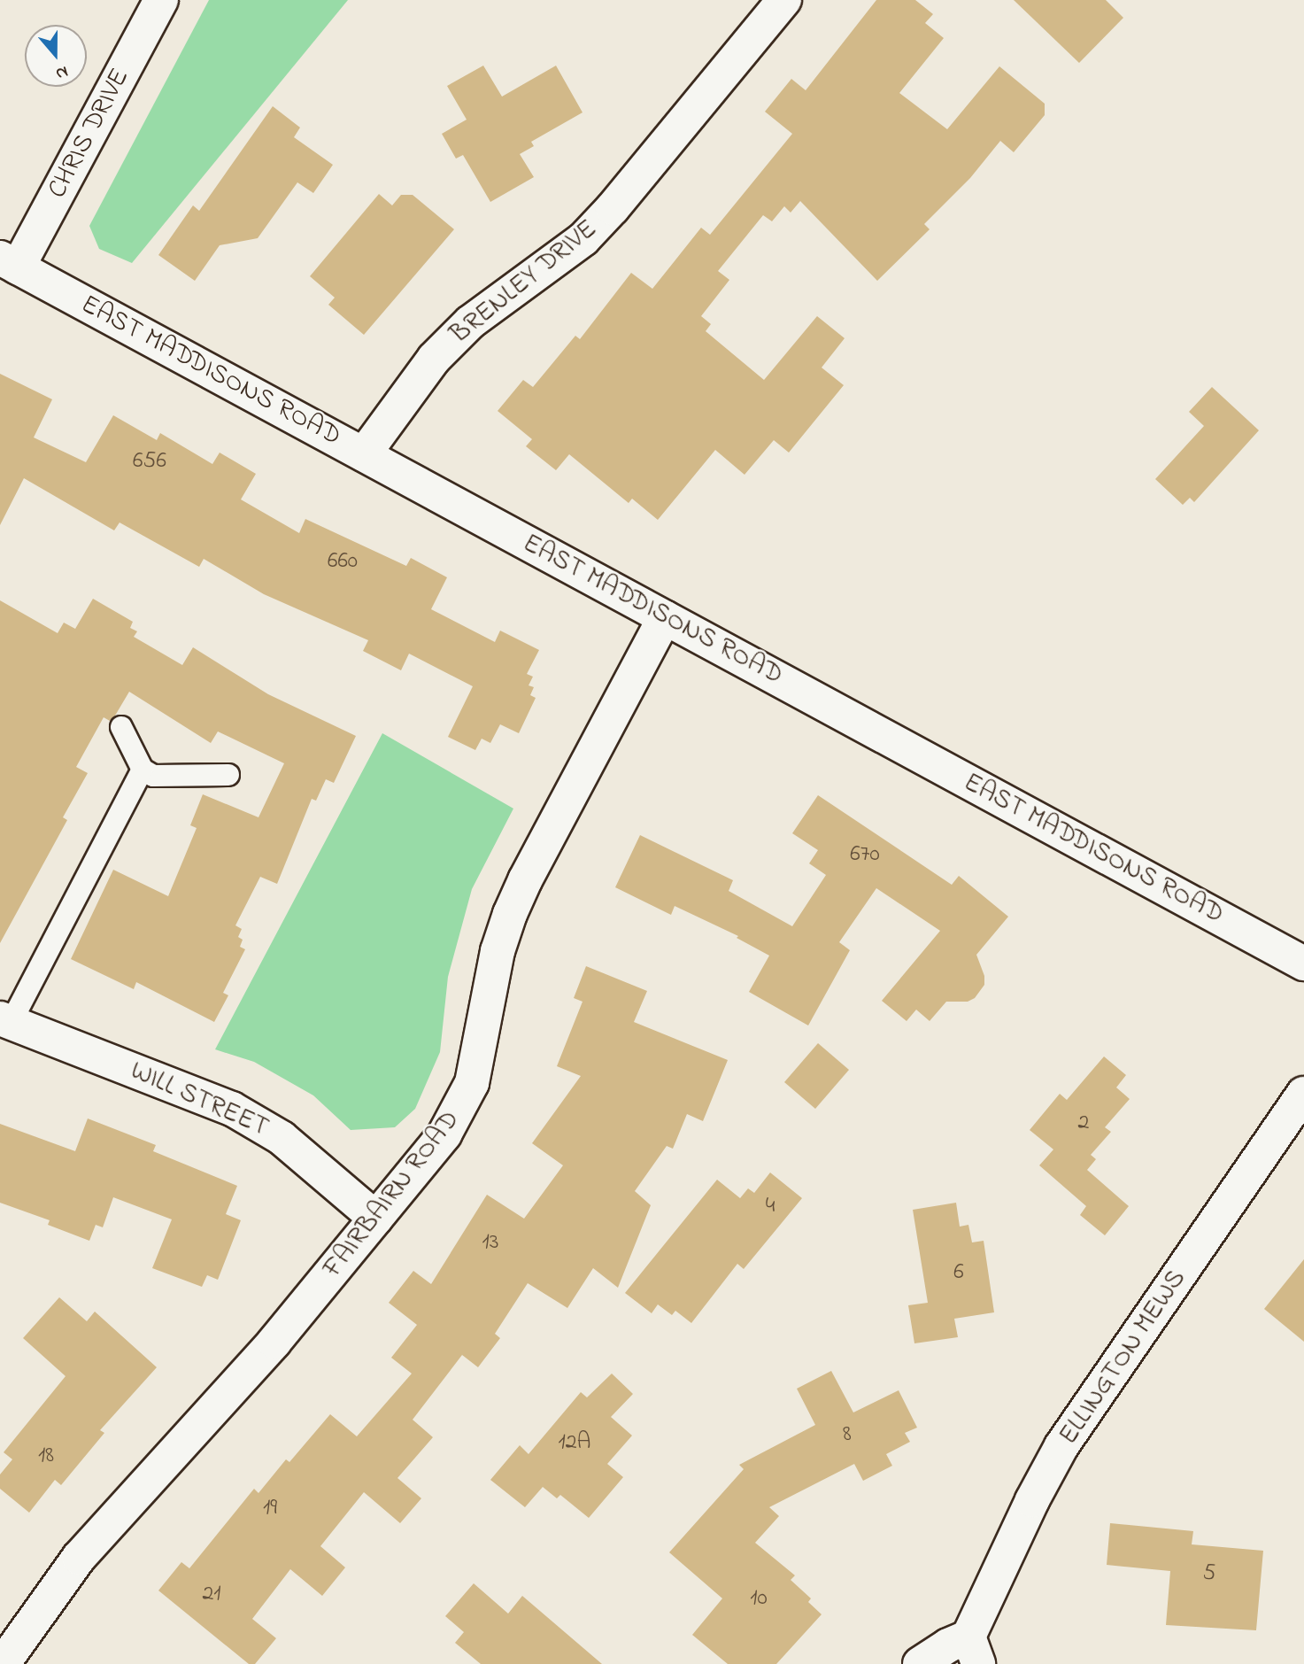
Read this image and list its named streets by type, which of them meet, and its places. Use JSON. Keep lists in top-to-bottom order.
{
  "streets": {
    "street": [
      "CHRIS DRIVE",
      "BRENLEY DRIVE",
      "EAST MADDISONS ROAD",
      "WILL STREET",
      "FAIRBAIRN ROAD",
      "ELLINGTON MEWS"
    ]
  },
  "crossings": [
    ["CHRIS DRIVE", "EAST MADDISONS ROAD"],
    ["BRENLEY DRIVE", "EAST MADDISONS ROAD"],
    ["EAST MADDISONS ROAD", "FAIRBAIRN ROAD"],
    ["WILL STREET", "FAIRBAIRN ROAD"]
  ],
  "house_numbers": [
    "656",
    "660",
    "670",
    "2",
    "4",
    "13",
    "6",
    "8",
    "12A",
    "18",
    "19",
    "5",
    "21",
    "10"
  ],
  "north": "bottom"
}
